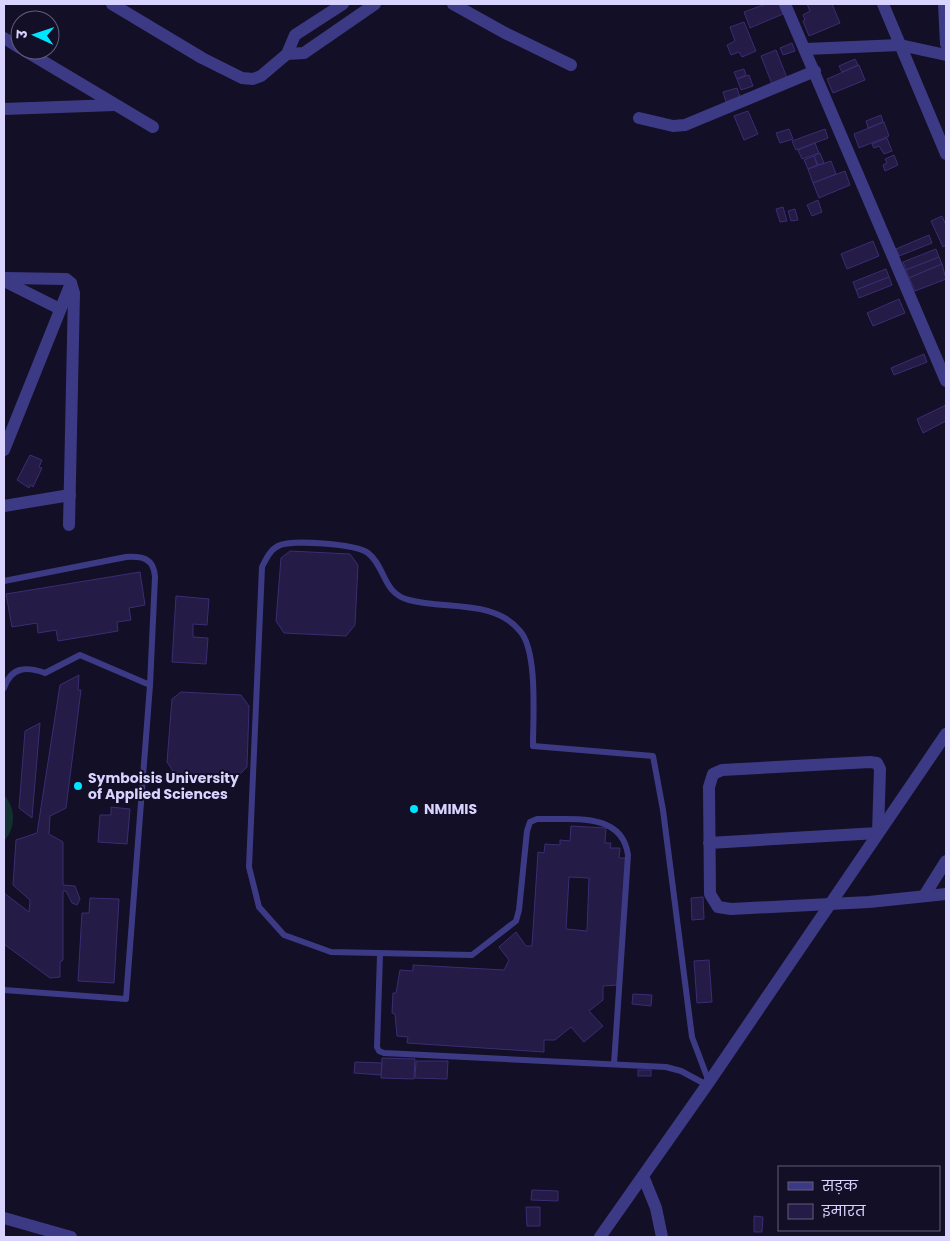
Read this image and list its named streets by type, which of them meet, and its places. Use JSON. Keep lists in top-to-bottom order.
{
  "places": ["Symboisis University of Applied Sciences", "NMIMIS"],
  "legend": ["सड़क", "इमारत"],
  "north": "left"
}
